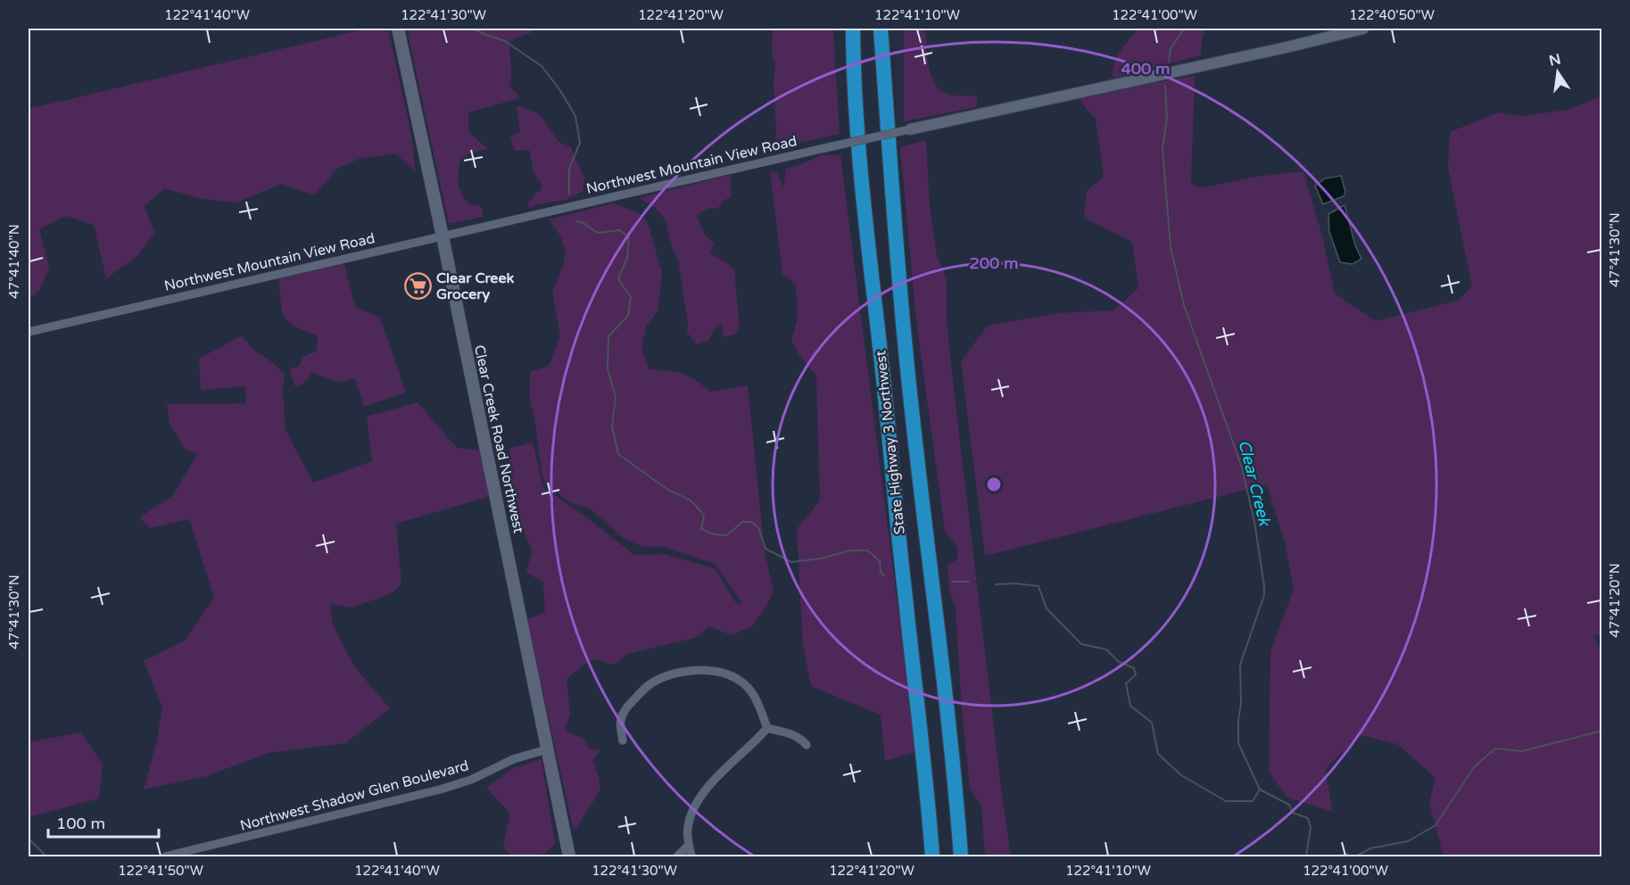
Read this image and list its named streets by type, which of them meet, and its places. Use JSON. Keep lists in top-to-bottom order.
{
  "streets": {
    "highway": ["State Highway 3 Northwest"],
    "main road": ["Clear Creek Road Northwest"],
    "street": ["Northwest Mountain View Road", "Northwest Shadow Glen Boulevard"]
  },
  "crossings": [
    ["Northwest Mountain View Road", "Clear Creek Road Northwest"],
    ["Clear Creek Road Northwest", "Northwest Shadow Glen Boulevard"]
  ],
  "water": ["Clear Creek"],
  "places": {
    "supermarket": ["Clear Creek Grocery"]
  },
  "scale_bar": "100 m",
  "north": "top",
  "coordinates": [
    "122°41'40\"W",
    "122°41'30\"W",
    "122°41'20\"W",
    "122°41'10\"W",
    "122°41'00\"W",
    "122°40'50\"W",
    "47°41'30\"N",
    "47°41'40\"N",
    "47°41'20\"N",
    "122°41'50\"W"
  ],
  "rings": ["400 m", "200 m"]
}
